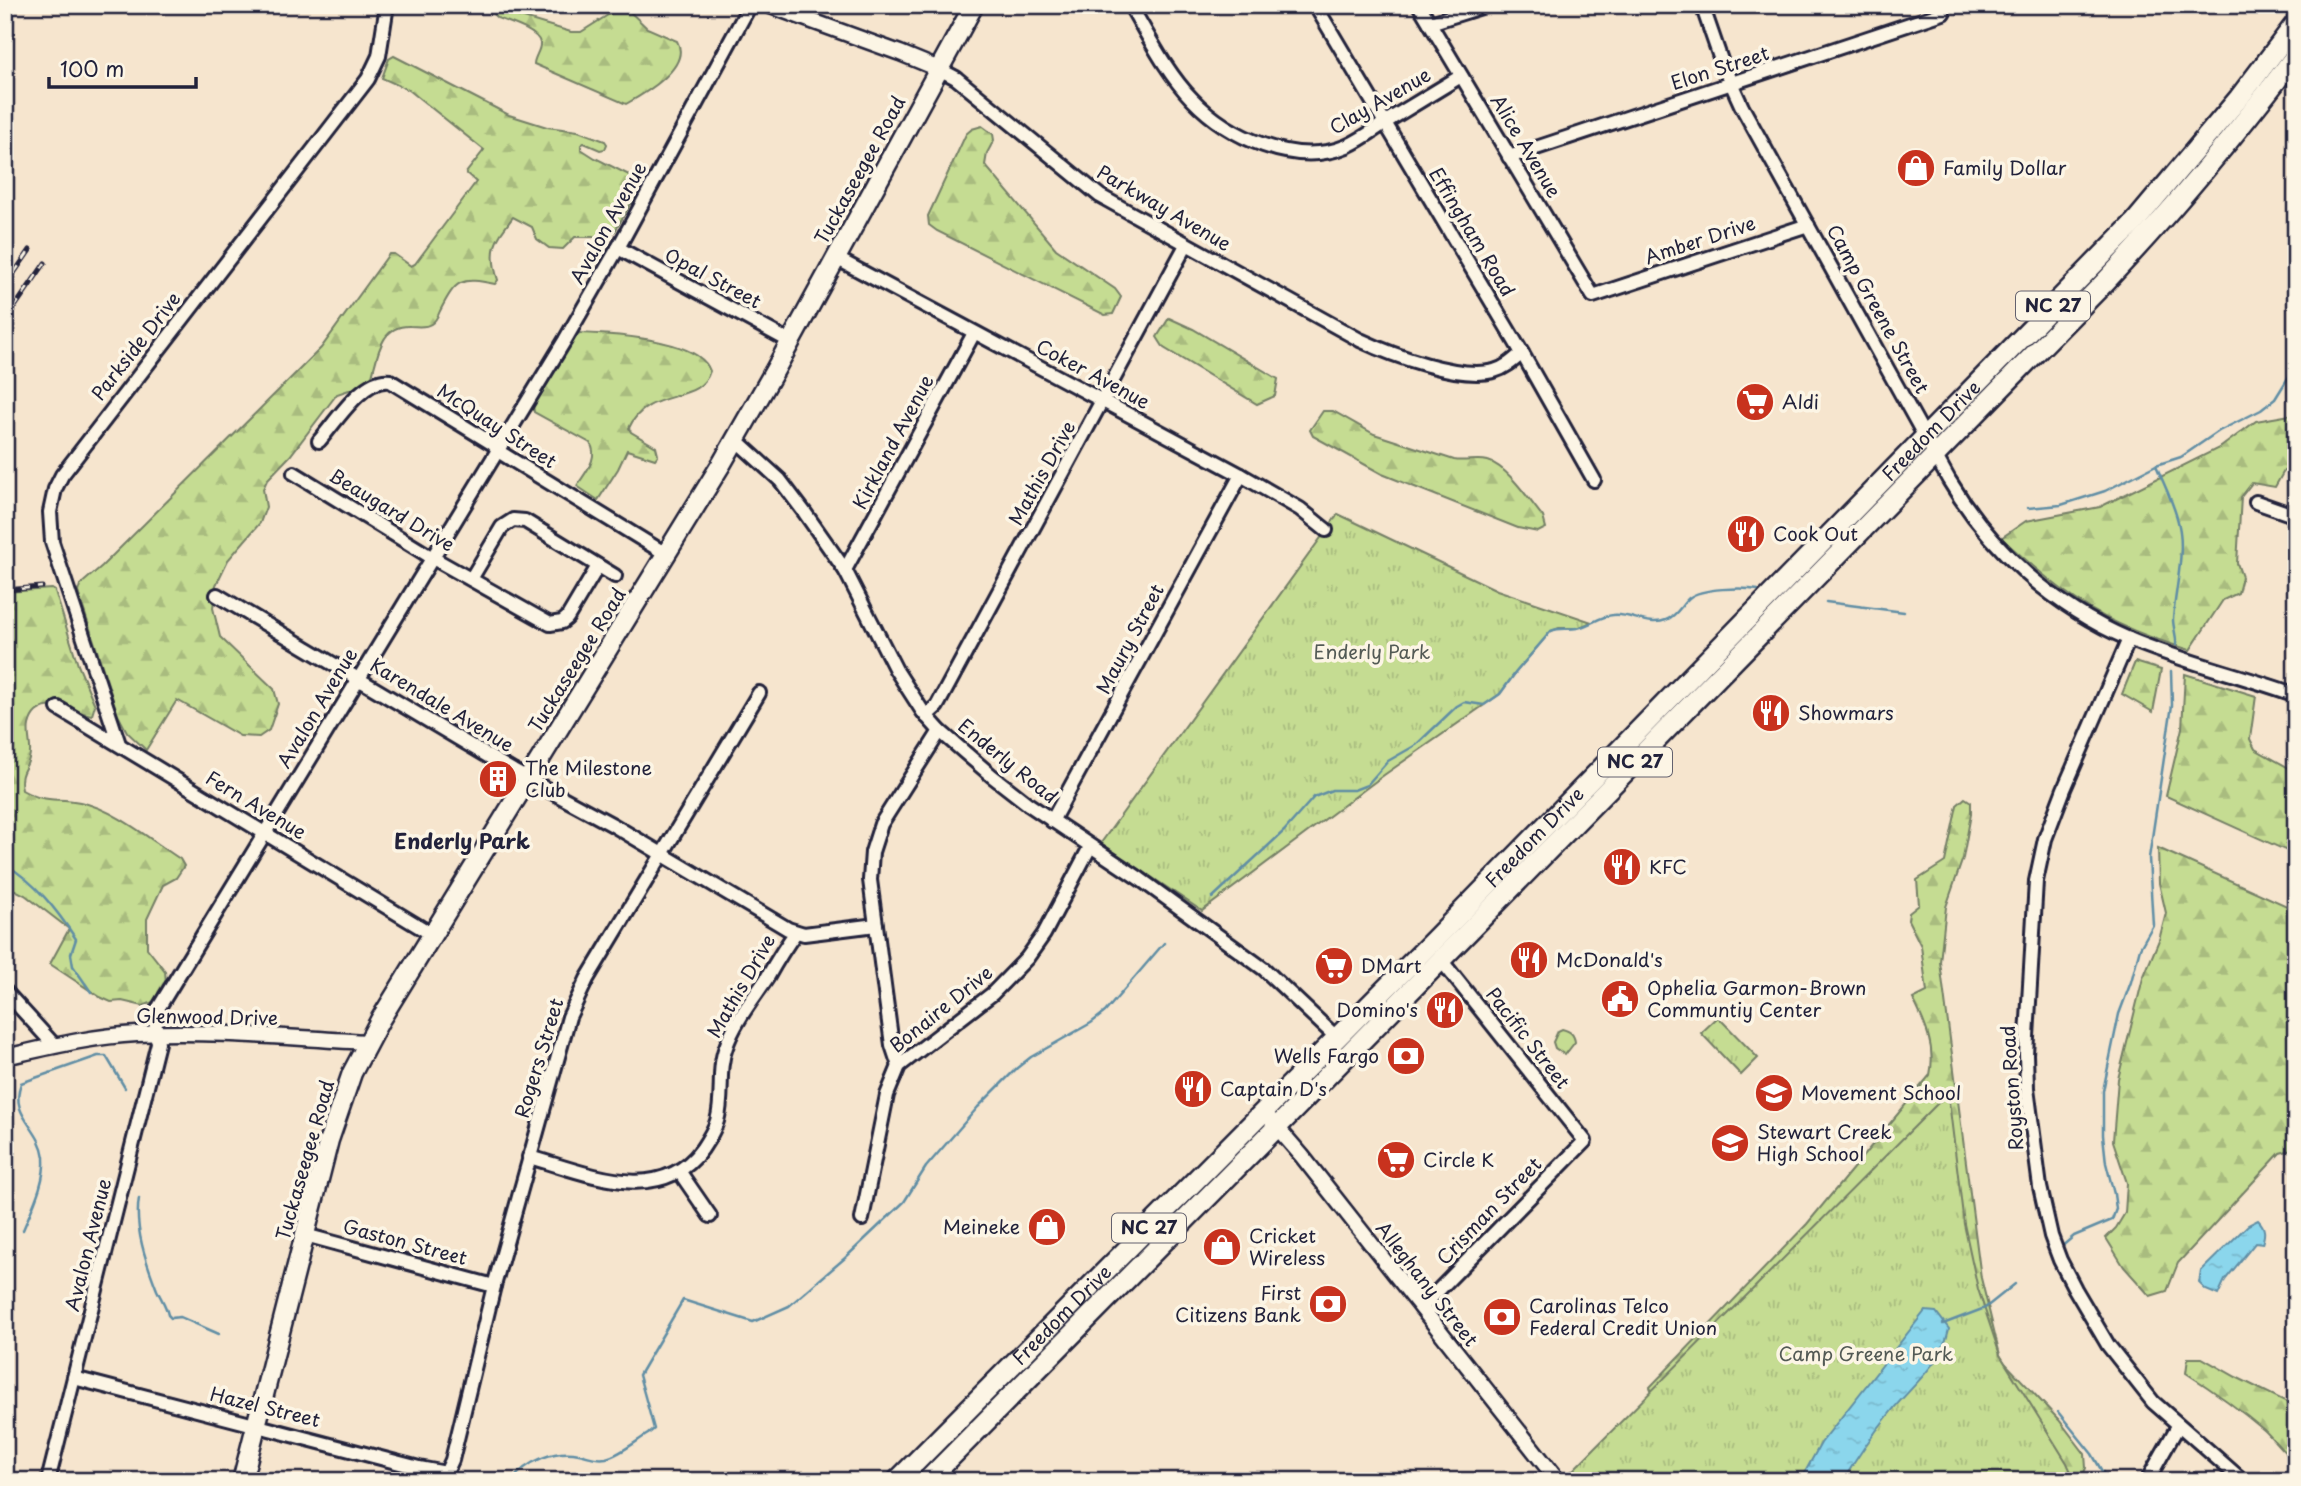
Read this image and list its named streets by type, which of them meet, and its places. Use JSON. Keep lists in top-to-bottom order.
{
  "streets": {
    "main road": ["Tuckaseegee Road", "NC 27", "Freedom Drive"],
    "street": [
      "Elon Street",
      "Clay Avenue",
      "Alice Avenue",
      "Parkway Avenue",
      "Avalon Avenue",
      "Effingham Road",
      "Amber Drive",
      "Opal Street",
      "Camp Greene Street",
      "Parkside Drive",
      "Coker Avenue",
      "McQuay Street",
      "Kirkland Avenue",
      "Mathis Drive",
      "Beaugard Drive",
      "Maury Street",
      "Karendale Avenue",
      "Enderly Road",
      "Fern Avenue",
      "Bonaire Drive",
      "Glenwood Drive",
      "Pacific Street",
      "Rogers Street",
      "Royston Road",
      "Crisman Street",
      "Gaston Street",
      "Alleghany Street",
      "Hazel Street"
    ]
  },
  "crossings": [
    ["Elon Street", "Alice Avenue"],
    ["Elon Street", "Camp Greene Street"],
    ["Clay Avenue", "Alice Avenue"],
    ["Clay Avenue", "Effingham Road"],
    ["Alice Avenue", "Amber Drive"],
    ["Tuckaseegee Road", "Parkway Avenue"],
    ["Tuckaseegee Road", "Opal Street"],
    ["Tuckaseegee Road", "Coker Avenue"],
    ["Tuckaseegee Road", "McQuay Street"],
    ["Tuckaseegee Road", "Karendale Avenue"],
    ["Tuckaseegee Road", "Enderly Road"],
    ["Tuckaseegee Road", "Fern Avenue"],
    ["Tuckaseegee Road", "Glenwood Drive"],
    ["Tuckaseegee Road", "Gaston Street"],
    ["Tuckaseegee Road", "Hazel Street"],
    ["Parkway Avenue", "Effingham Road"],
    ["Parkway Avenue", "Mathis Drive"],
    ["Avalon Avenue", "Opal Street"],
    ["Avalon Avenue", "McQuay Street"],
    ["Avalon Avenue", "Beaugard Drive"],
    ["Avalon Avenue", "Karendale Avenue"],
    ["Avalon Avenue", "Fern Avenue"],
    ["Avalon Avenue", "Glenwood Drive"],
    ["Avalon Avenue", "Hazel Street"],
    ["Amber Drive", "Camp Greene Street"],
    ["Camp Greene Street", "Freedom Drive"],
    ["Camp Greene Street", "Royston Road"],
    ["Parkside Drive", "Fern Avenue"],
    ["Coker Avenue", "Kirkland Avenue"],
    ["Coker Avenue", "Mathis Drive"],
    ["Coker Avenue", "Maury Street"],
    ["Freedom Drive", "Enderly Road"],
    ["Freedom Drive", "Pacific Street"],
    ["Freedom Drive", "Alleghany Street"],
    ["Kirkland Avenue", "Enderly Road"],
    ["Mathis Drive", "Karendale Avenue"],
    ["Mathis Drive", "Enderly Road"],
    ["Mathis Drive", "Rogers Street"],
    ["Maury Street", "Enderly Road"],
    ["Karendale Avenue", "Rogers Street"],
    ["Enderly Road", "Bonaire Drive"],
    ["Pacific Street", "Crisman Street"],
    ["Rogers Street", "Gaston Street"],
    ["Rogers Street", "Hazel Street"],
    ["Crisman Street", "Alleghany Street"]
  ],
  "districts": ["Enderly Park"],
  "parks": ["Enderly Park", "Camp Greene Park"],
  "places": {
    "shop": ["Family Dollar", "Meineke", "Cricket Wireless"],
    "supermarket": ["Aldi", "DMart", "Circle K"],
    "restaurant": [
      "Cook Out",
      "Showmars",
      "KFC",
      "McDonald's",
      "Domino's",
      "Captain D's"
    ],
    "building": ["The Milestone Club"],
    "public building": ["Ophelia Garmon-Brown Communtiy Center"],
    "bank": ["Wells Fargo", "First Citizens Bank", "Carolinas Telco Federal Credit Union"],
    "school or university": ["Movement School", "Stewart Creek High School"]
  },
  "scale_bar": "100 m"
}
